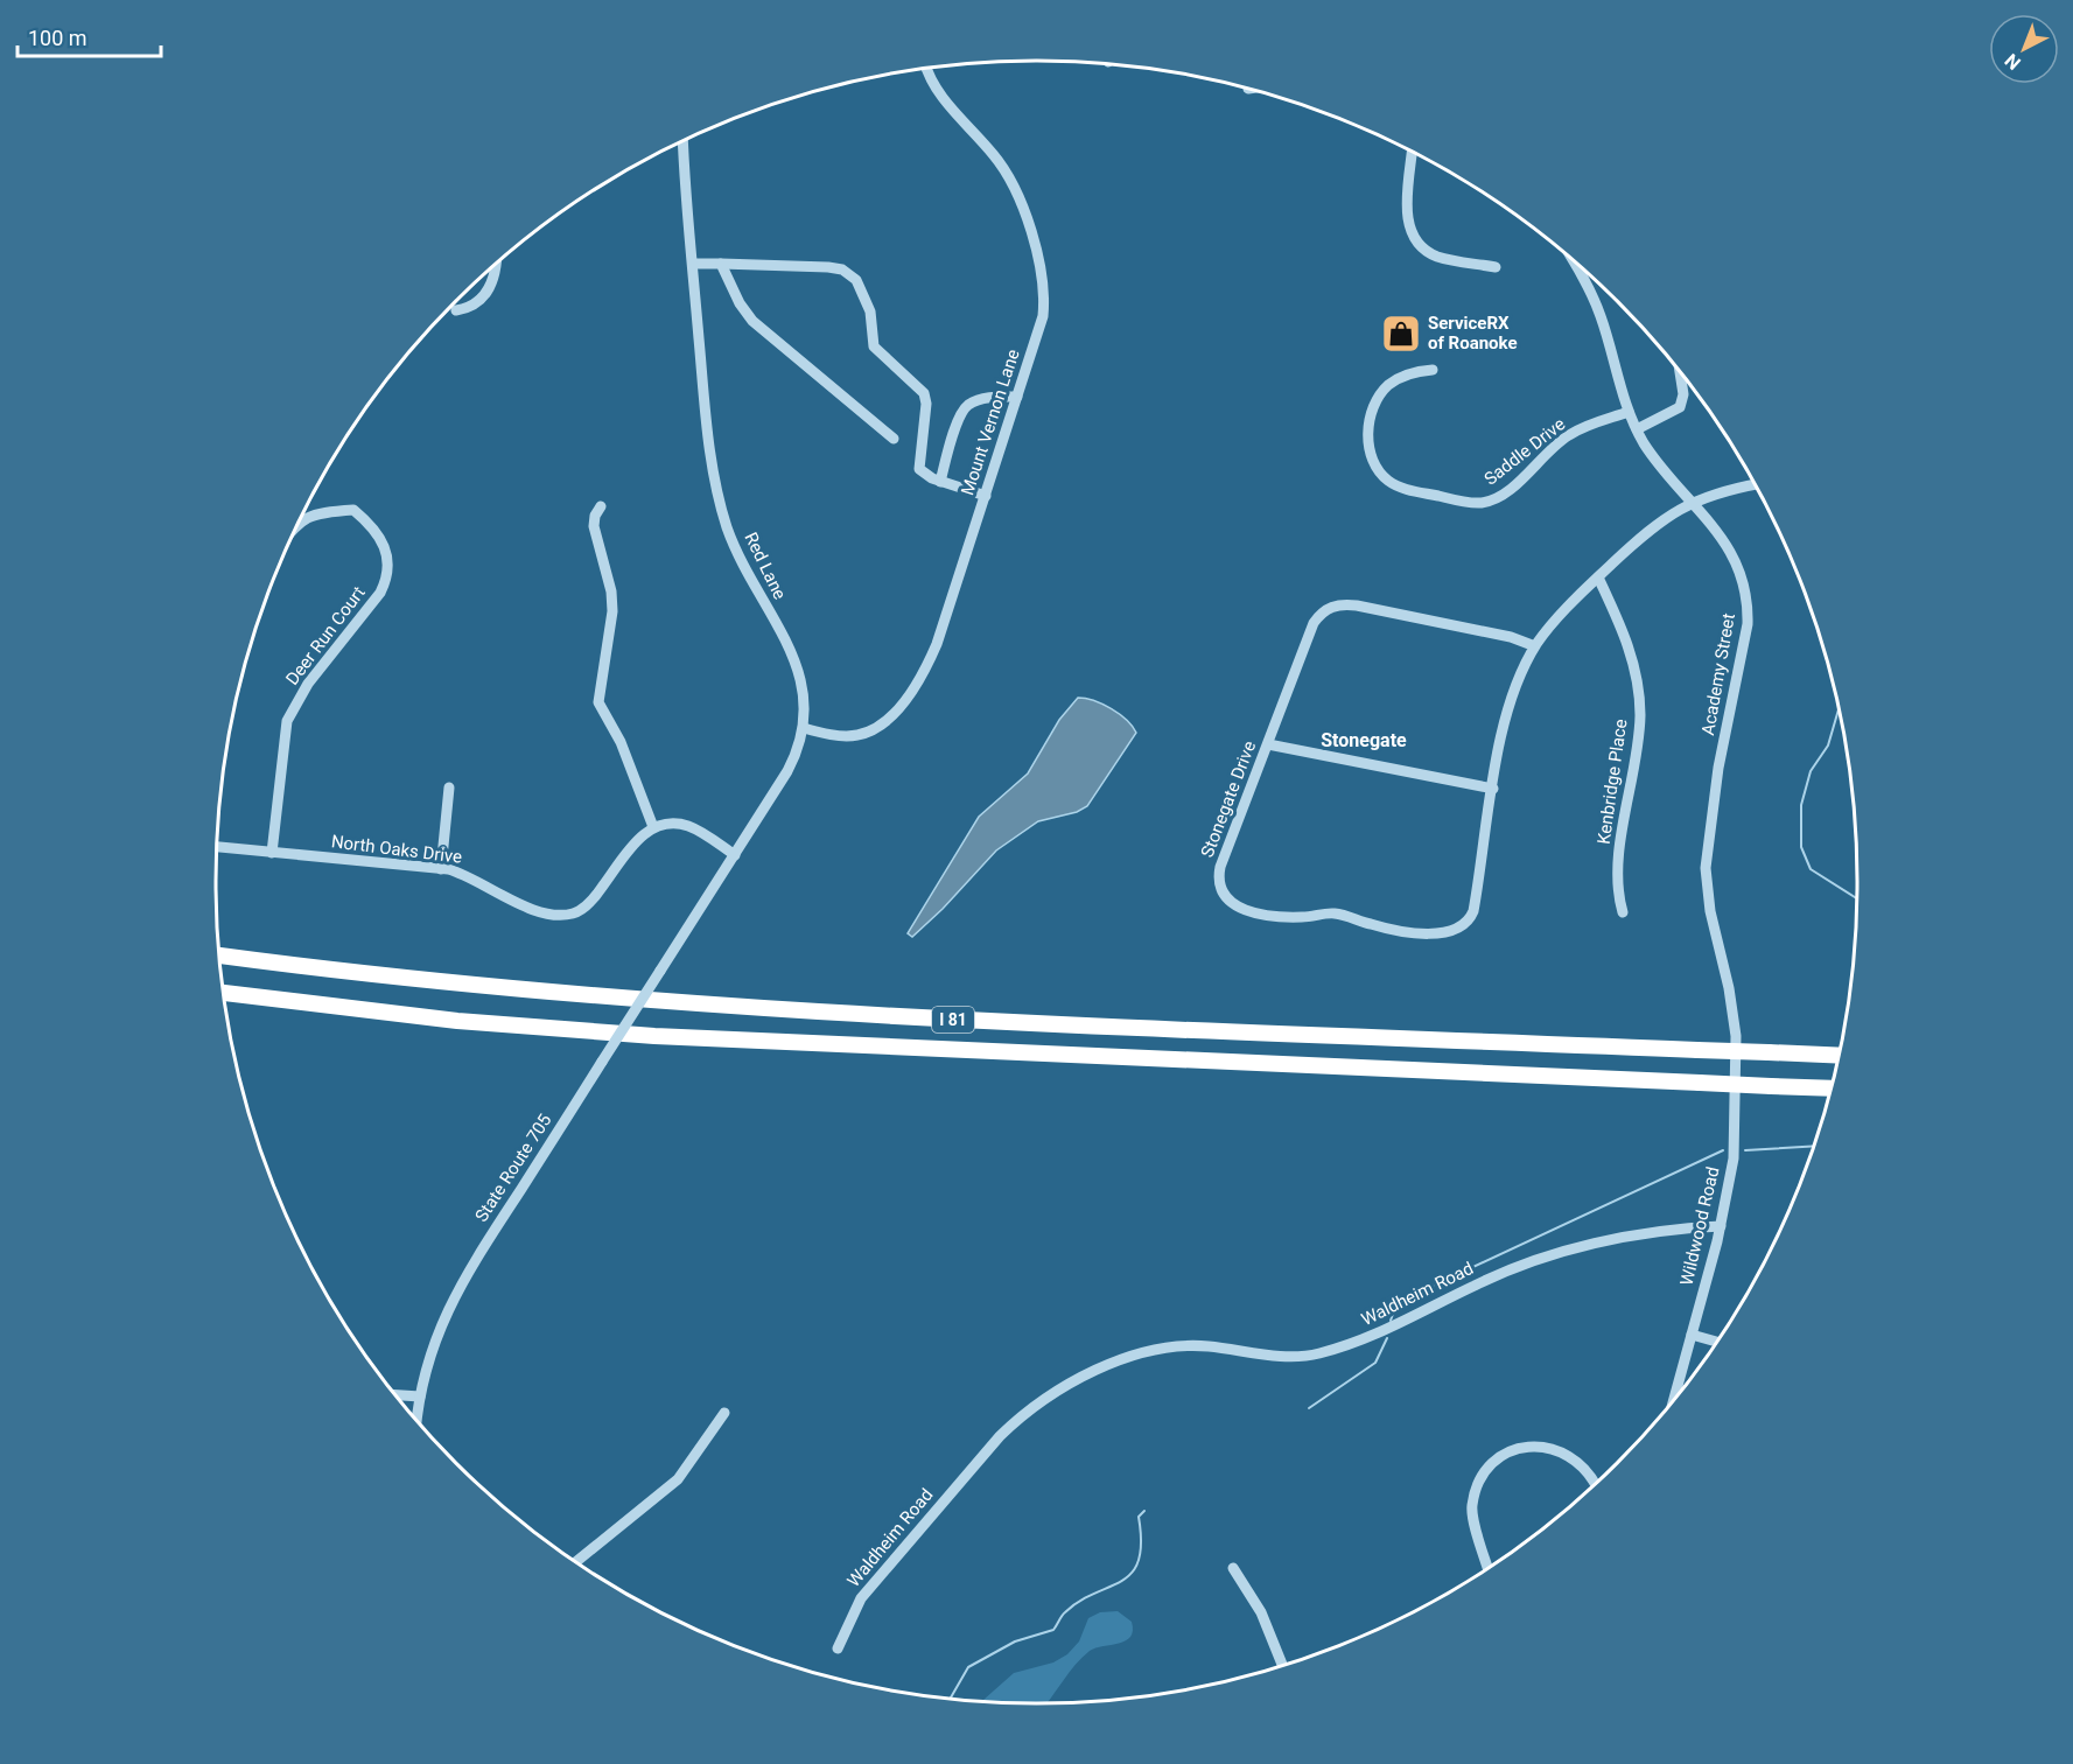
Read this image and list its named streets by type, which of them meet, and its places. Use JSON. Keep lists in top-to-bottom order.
{
  "streets": {
    "highway": ["I 81"],
    "street": [
      "Mount Vernon Lane",
      "Saddle Drive",
      "Red Lane",
      "Deer Run Court",
      "Academy Street",
      "Kenbridge Place",
      "Stonegate Drive",
      "North Oaks Drive",
      "State Route 705",
      "Wildwood Road",
      "Waldheim Road"
    ]
  },
  "crossings": [
    ["Mount Vernon Lane", "Red Lane"],
    ["Saddle Drive", "Academy Street"],
    ["Red Lane", "State Route 705"],
    ["Deer Run Court", "North Oaks Drive"],
    ["Academy Street", "Stonegate Drive"],
    ["Academy Street", "Wildwood Road"],
    ["Kenbridge Place", "Stonegate Drive"],
    ["Wildwood Road", "Waldheim Road"]
  ],
  "districts": ["Stonegate"],
  "places": {
    "shop": ["ServiceRX of Roanoke"]
  },
  "scale_bar": "100 m",
  "north": "bottom left"
}
